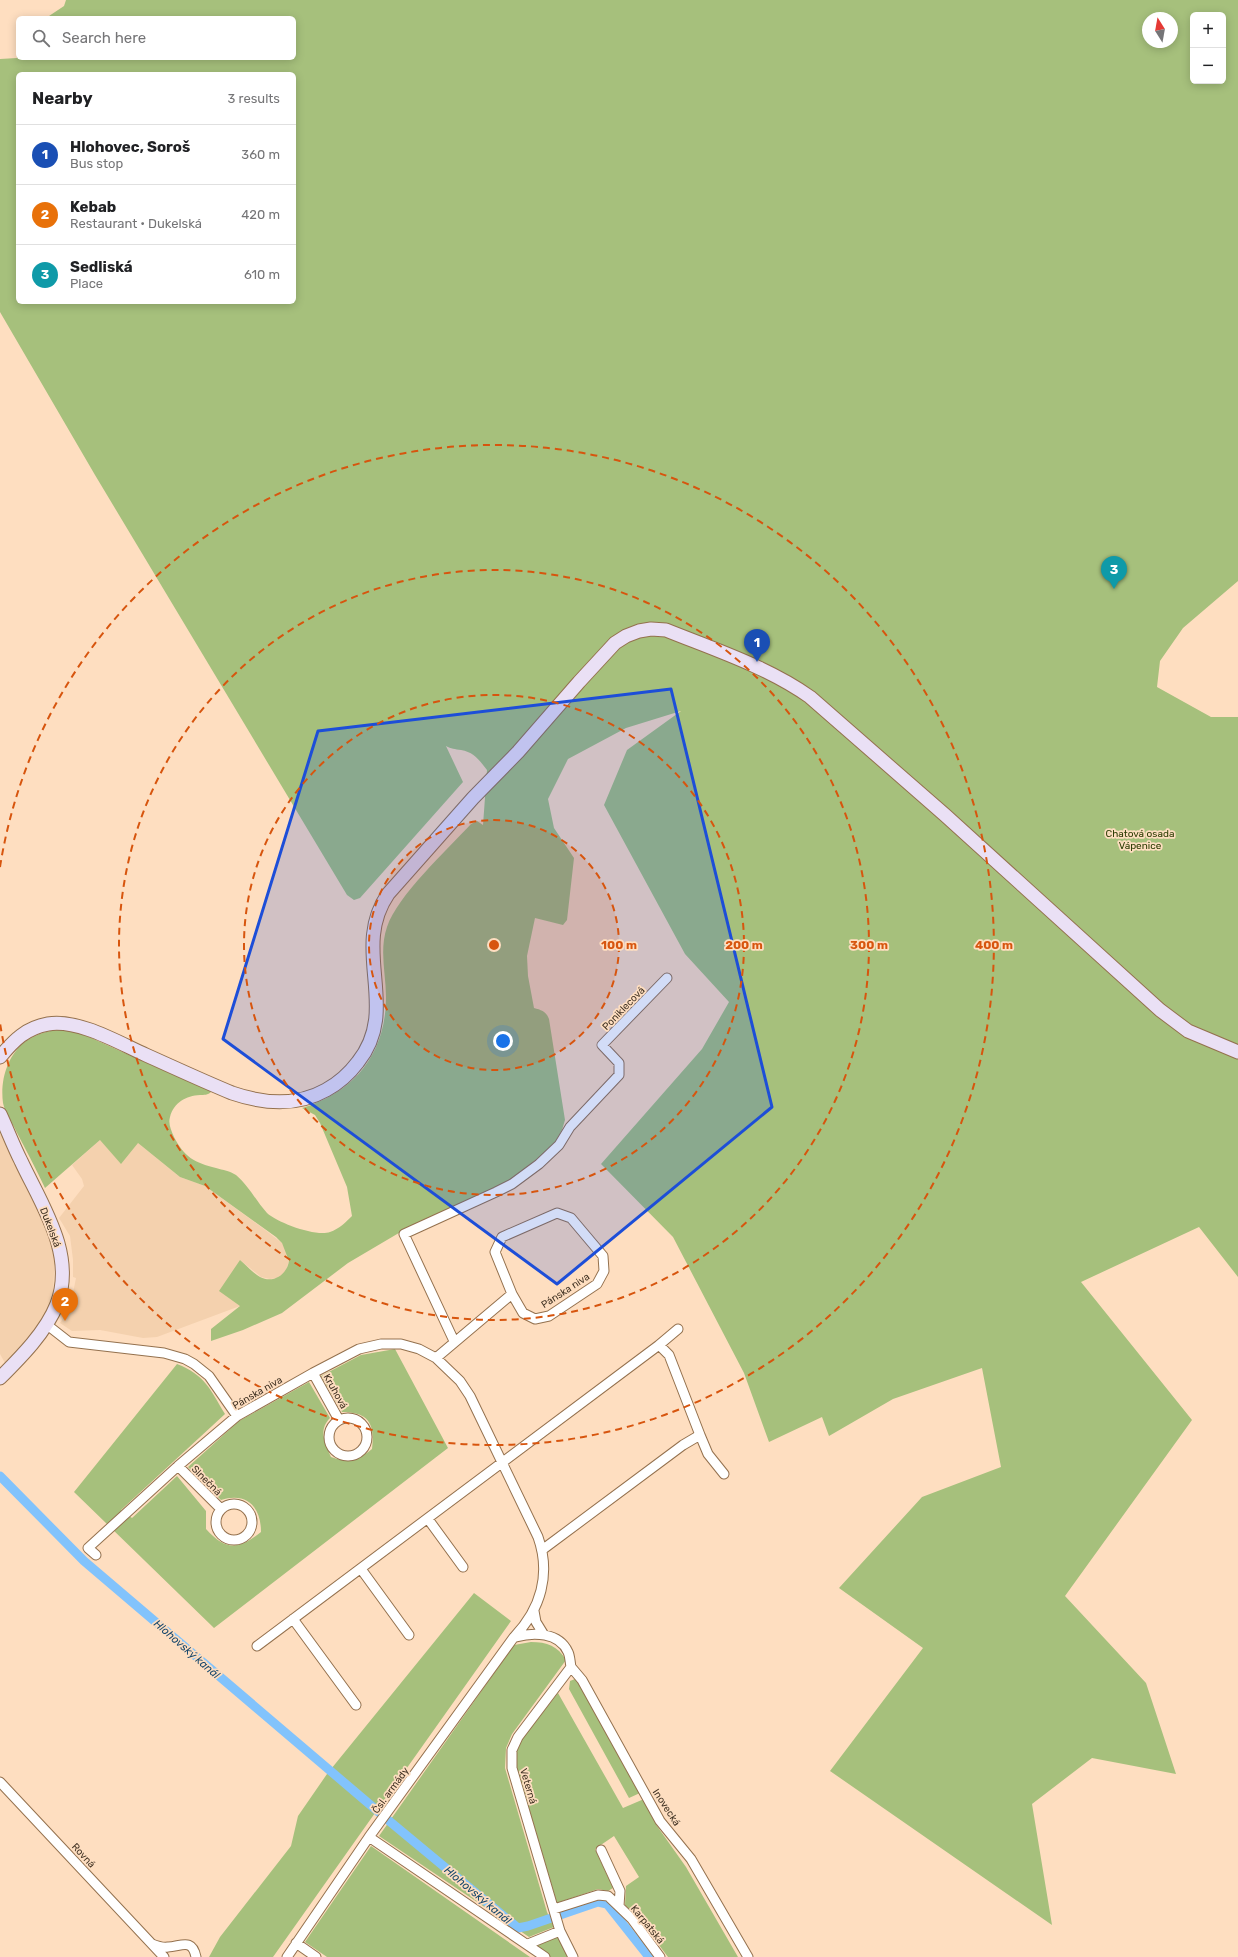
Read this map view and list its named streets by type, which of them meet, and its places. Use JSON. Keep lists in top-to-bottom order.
{
  "streets": {
    "main road": ["Dukelská"],
    "street": [
      "Poniklecová",
      "Pánska niva",
      "Kruhová",
      "Slnečná",
      "Veterná",
      "Čsl. armády",
      "Inovecká",
      "Rovná",
      "Karpatská"
    ]
  },
  "crossings": [
    ["Pánska niva", "Kruhová"],
    ["Pánska niva", "Slnečná"],
    ["Pánska niva", "Čsl. armády"],
    ["Veterná", "Inovecká"],
    ["Veterná", "Karpatská"]
  ],
  "water": ["Hlohovský kanál"],
  "parks": ["Chatová osada Vápenice"],
  "north": "top",
  "page": {
    "map_buttons": ["+", "−"],
    "search": "Search here",
    "heading": ["Nearby", "3 results"],
    "list": [
      {
        "mark": "1",
        "name": "Hlohovec, Soroš",
        "note": "Bus stop",
        "value": "360 m"
      },
      {
        "mark": "2",
        "name": "Kebab",
        "note": "Restaurant · Dukelská",
        "value": "420 m"
      },
      {
        "mark": "3",
        "name": "Sedliská",
        "note": "Place",
        "value": "610 m"
      }
    ],
    "pins": ["3", "1", "2"]
  },
  "rings": [
    "100 m",
    "200 m",
    "300 m",
    "400 m"
  ]
}
